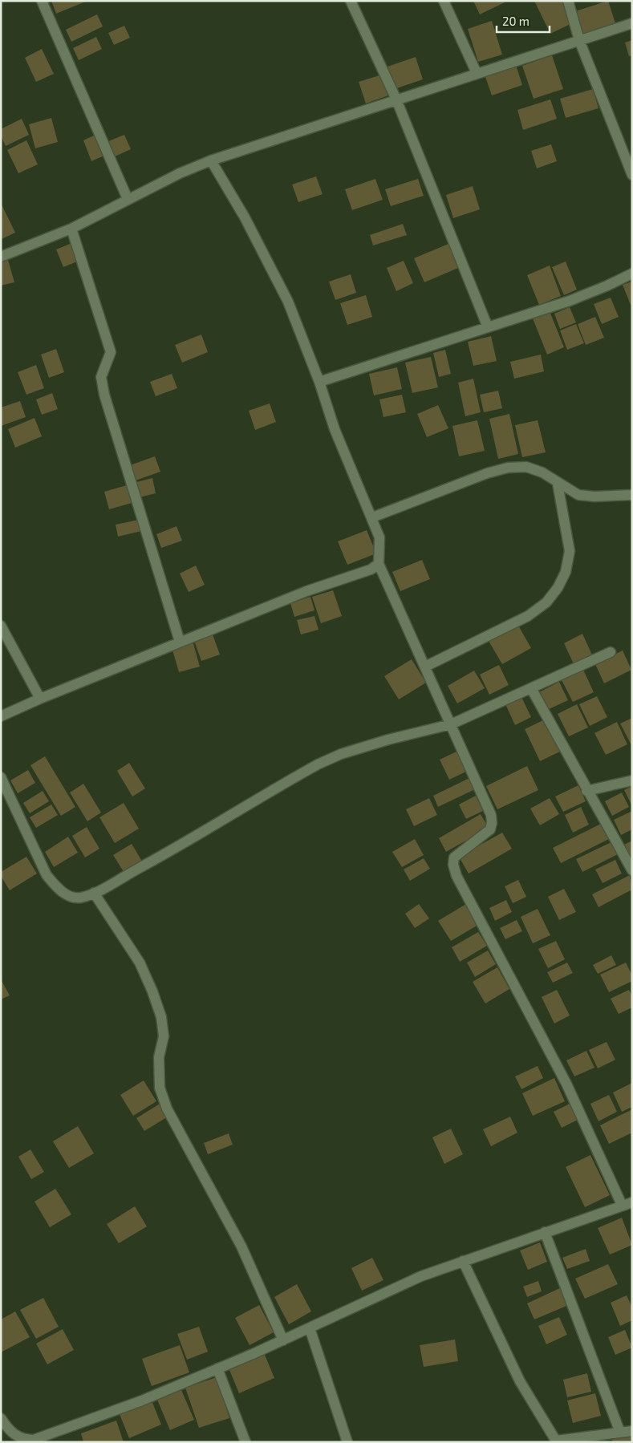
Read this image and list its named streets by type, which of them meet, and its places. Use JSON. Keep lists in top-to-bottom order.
{
  "scale_bar": "20 m"
}
